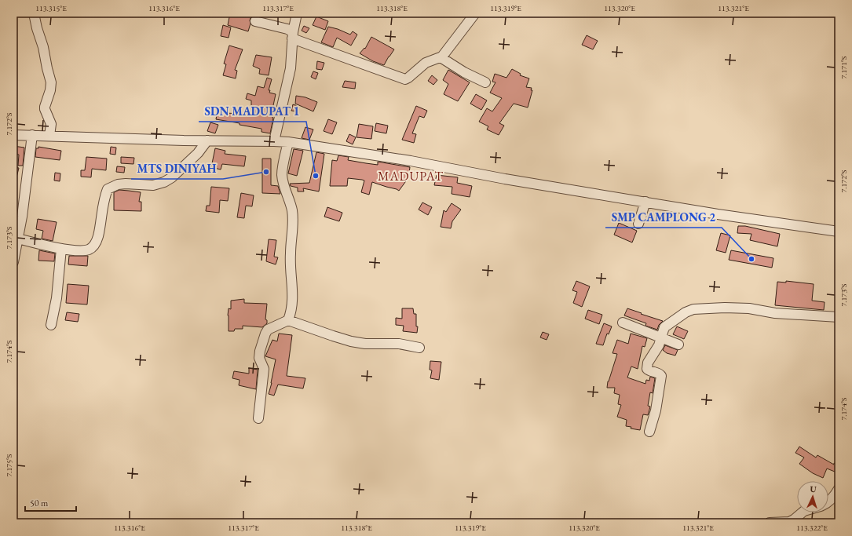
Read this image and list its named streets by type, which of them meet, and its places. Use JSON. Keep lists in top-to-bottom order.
{
  "districts": ["MADUPAT"],
  "places": ["MTS DINIYAH", "SDN MADUPAT 1", "SMP CAMPLONG 2"],
  "scale_bar": "50 m",
  "north": "top",
  "coordinates": [
    "113.315°E",
    "113.316°E",
    "113.317°E",
    "113.318°E",
    "113.319°E",
    "113.320°E",
    "113.321°E",
    "7.171°S",
    "7.172°S",
    "7.173°S",
    "7.174°S",
    "7.175°S",
    "113.322°E"
  ]
}
